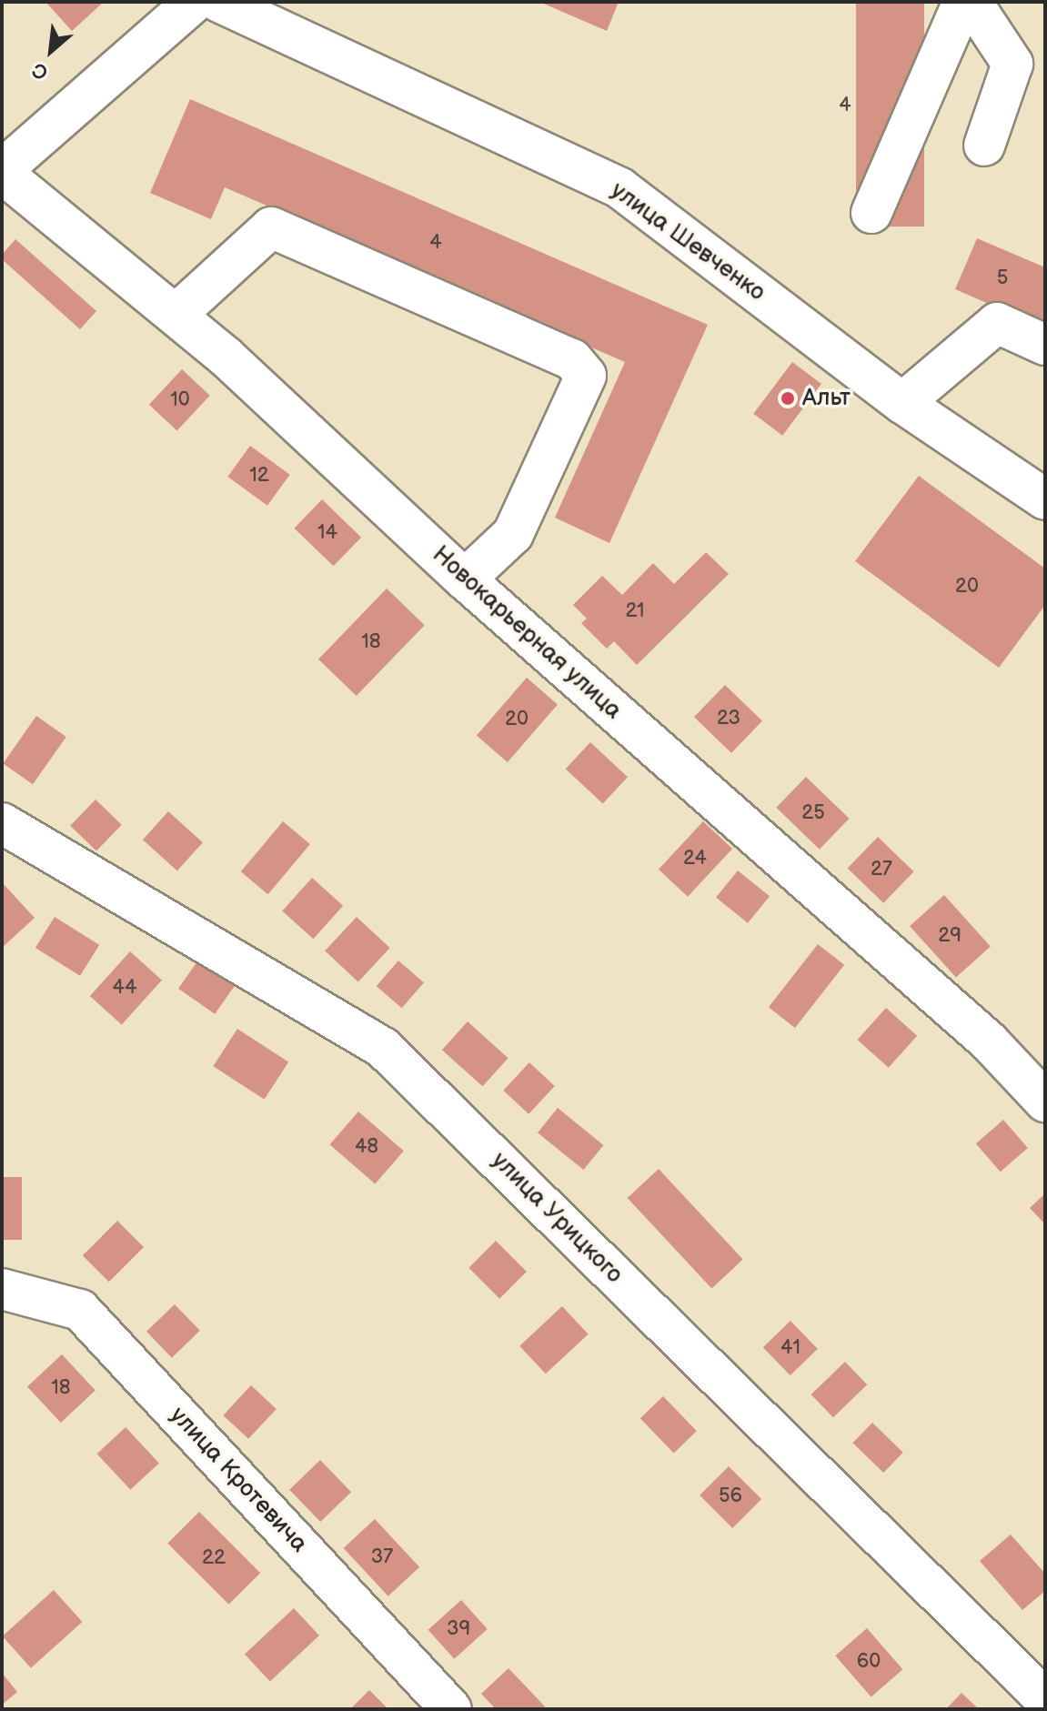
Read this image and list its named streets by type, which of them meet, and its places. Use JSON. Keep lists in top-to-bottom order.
{
  "streets": {
    "street": [
      "улица Шевченко",
      "Новокарьерная улица",
      "улица Урицкого",
      "улица Кротевича"
    ]
  },
  "places": ["Альт"],
  "house_numbers": [
    "4",
    "4",
    "5",
    "10",
    "12",
    "14",
    "20",
    "21",
    "18",
    "23",
    "20",
    "25",
    "24",
    "27",
    "29",
    "44",
    "48",
    "41",
    "18",
    "56",
    "37",
    "22",
    "39",
    "60"
  ],
  "north": "bottom left"
}
